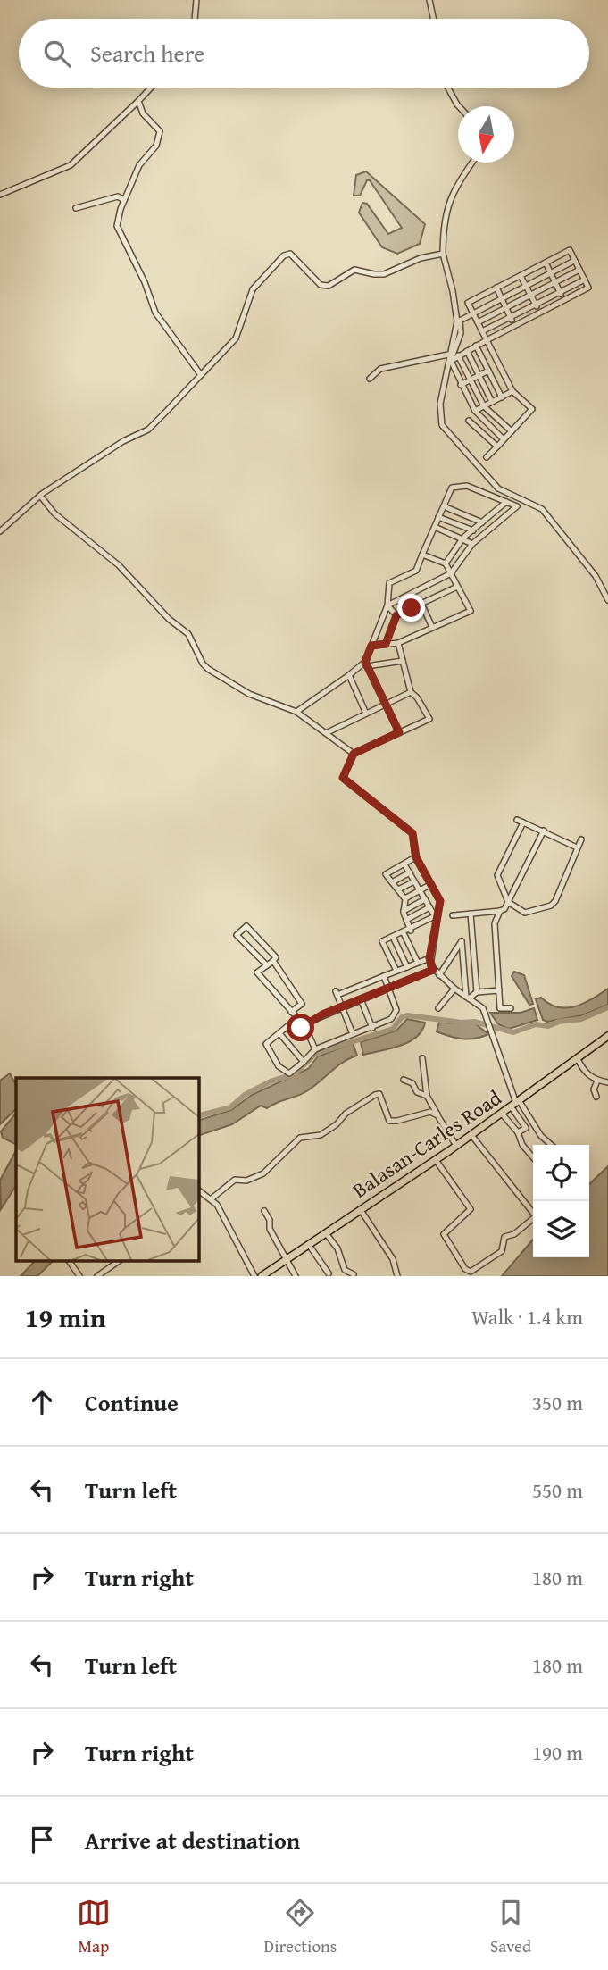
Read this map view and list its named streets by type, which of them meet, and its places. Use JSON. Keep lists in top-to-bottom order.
{
  "streets": {
    "main road": ["Balasan-Carles Road"]
  },
  "north": "bottom",
  "page": {
    "search": "Search here",
    "heading": ["19 min", "Walk · 1.4 km"],
    "list": [
      ["Continue", "350 m"],
      ["Turn left", "550 m"],
      ["Turn right", "180 m"],
      ["Turn left", "180 m"],
      ["Turn right", "190 m"],
      "Arrive at destination"
    ],
    "nav": ["Map", "Directions", "Saved"]
  }
}
